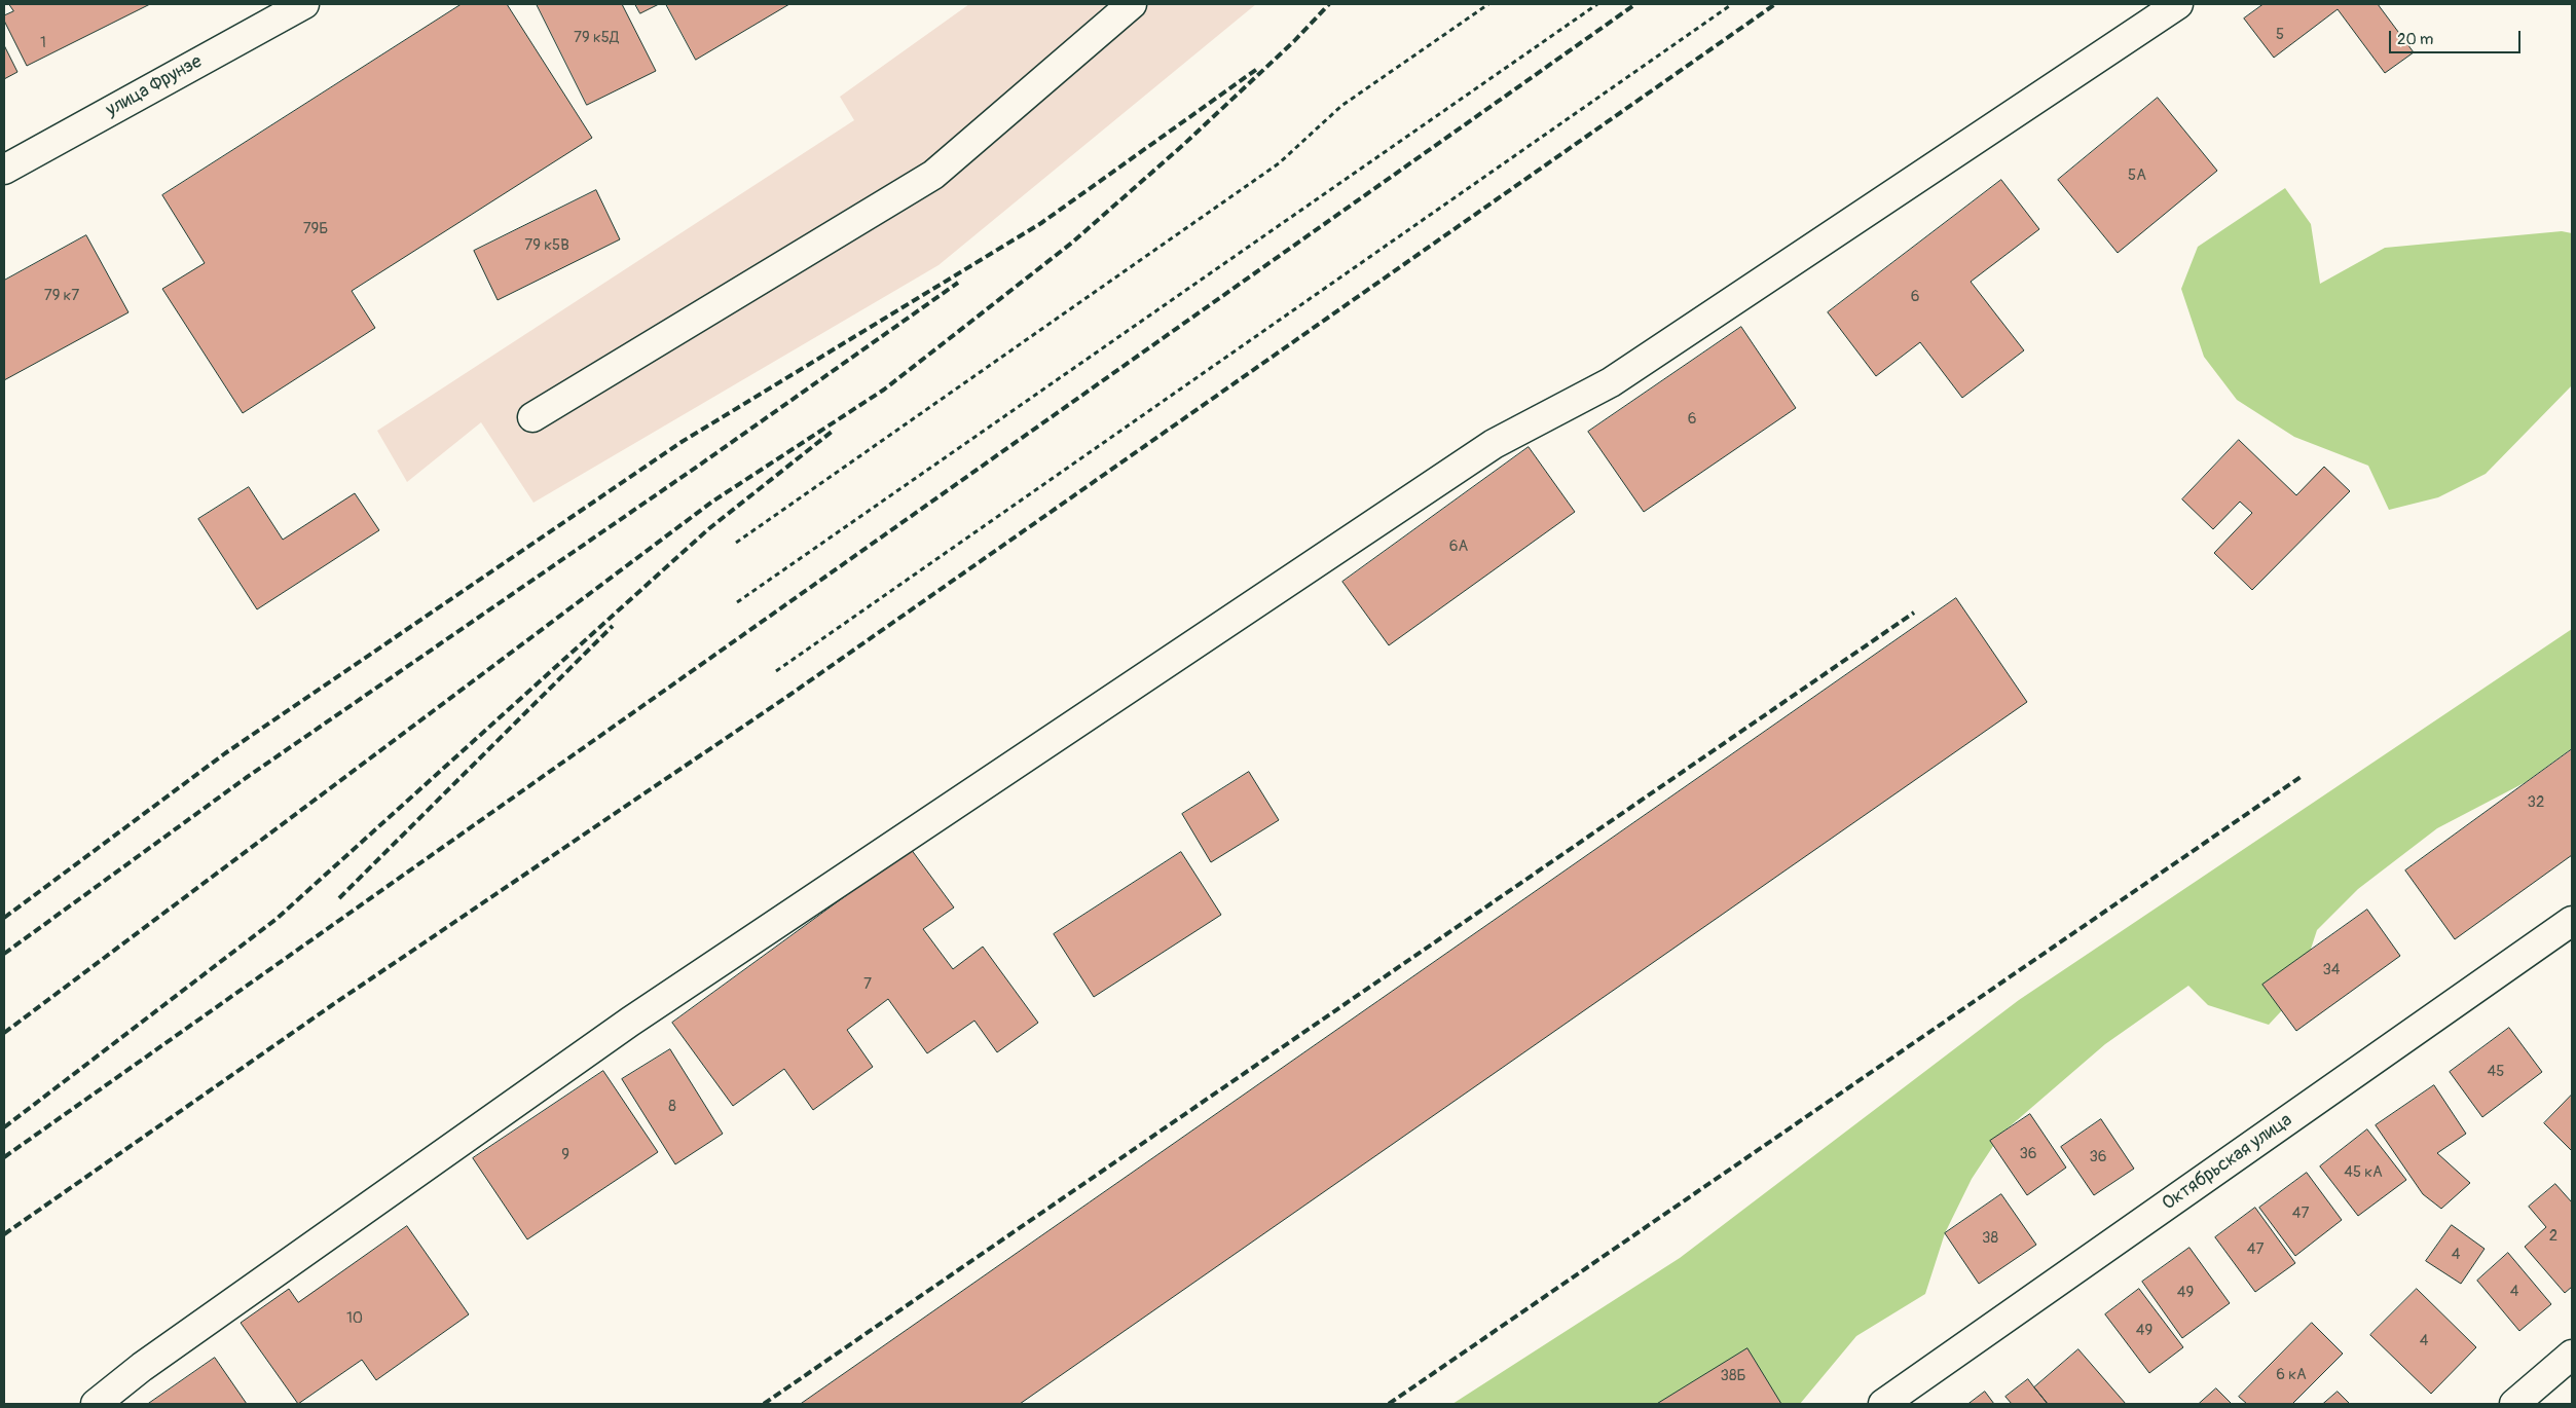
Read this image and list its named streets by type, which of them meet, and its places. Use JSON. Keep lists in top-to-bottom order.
{
  "streets": {
    "street": ["улица Фрунзе", "Октябрьская улица"]
  },
  "house_numbers": [
    "5",
    "79 к5Д",
    "1",
    "5А",
    "79Б",
    "79 к5В",
    "79 к7",
    "6",
    "6",
    "6А",
    "32",
    "34",
    "7",
    "45",
    "8",
    "36",
    "9",
    "36",
    "45 кА",
    "47",
    "2",
    "38",
    "47",
    "4",
    "4",
    "49",
    "10",
    "49",
    "4",
    "6 кА",
    "38Б"
  ],
  "scale_bar": "20 m"
}
